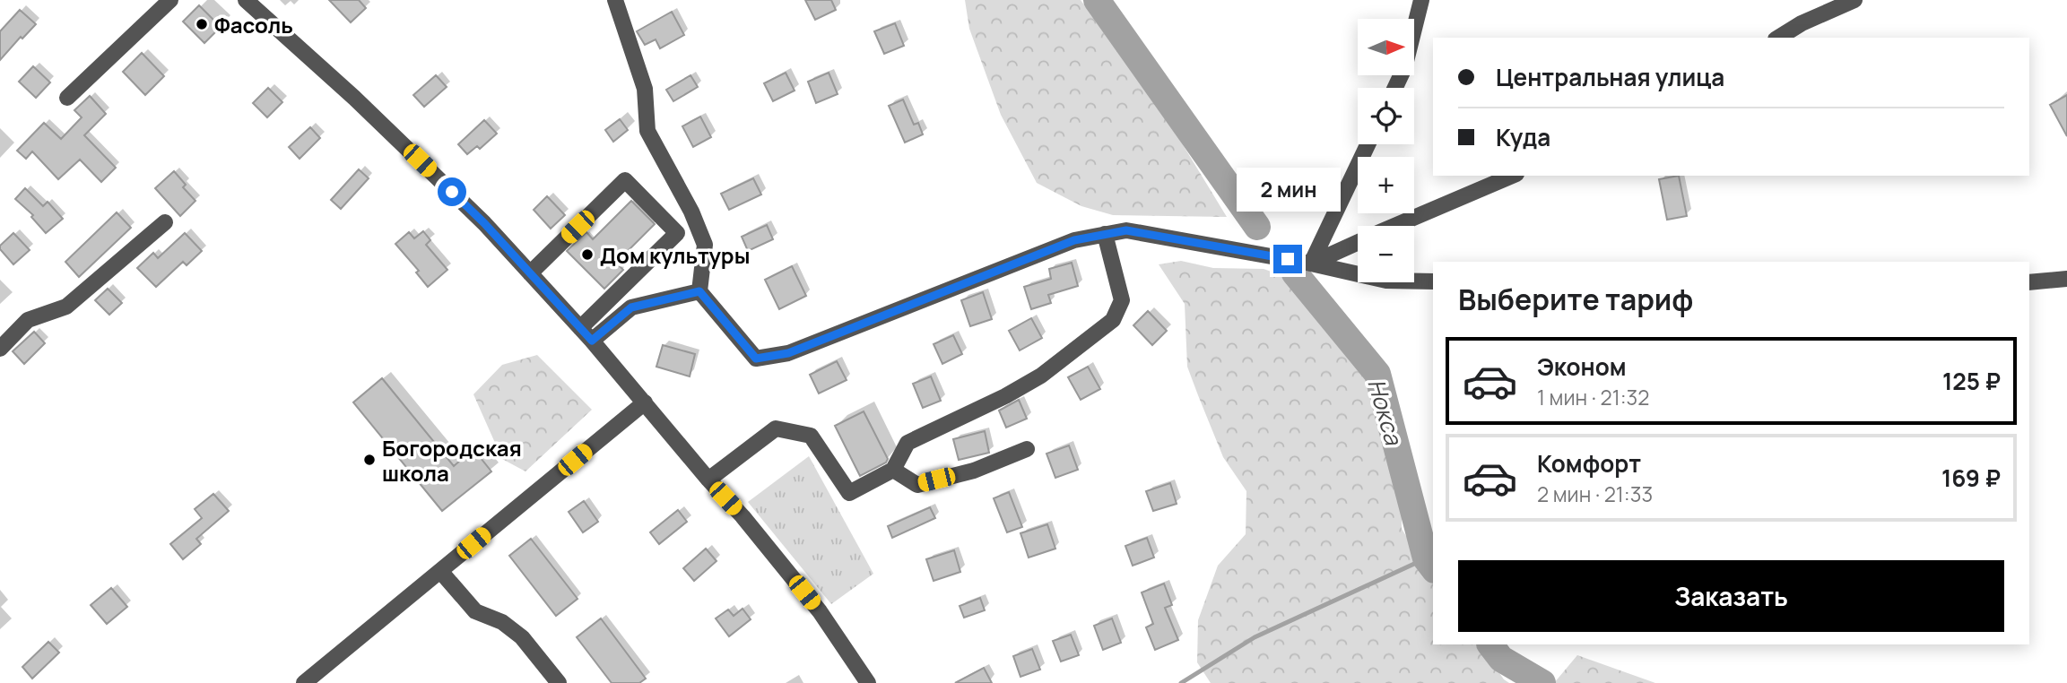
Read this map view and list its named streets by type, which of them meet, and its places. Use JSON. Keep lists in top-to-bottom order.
{
  "water": ["Нокса"],
  "places": ["Фасоль", "Дом культуры", "Богородская школа"],
  "north": "right",
  "page": {
    "map_buttons": ["+", "−"],
    "banner": ["Центральная улица", "Куда"],
    "bubble": "2 мин",
    "heading": "Выберите тариф",
    "list": [
      {
        "name": "Эконом",
        "note": "1 мин · 21:32",
        "value": "125 ₽"
      },
      {
        "name": "Комфорт",
        "note": "2 мин · 21:33",
        "value": "169 ₽"
      }
    ],
    "buttons": "Заказать"
  }
}
